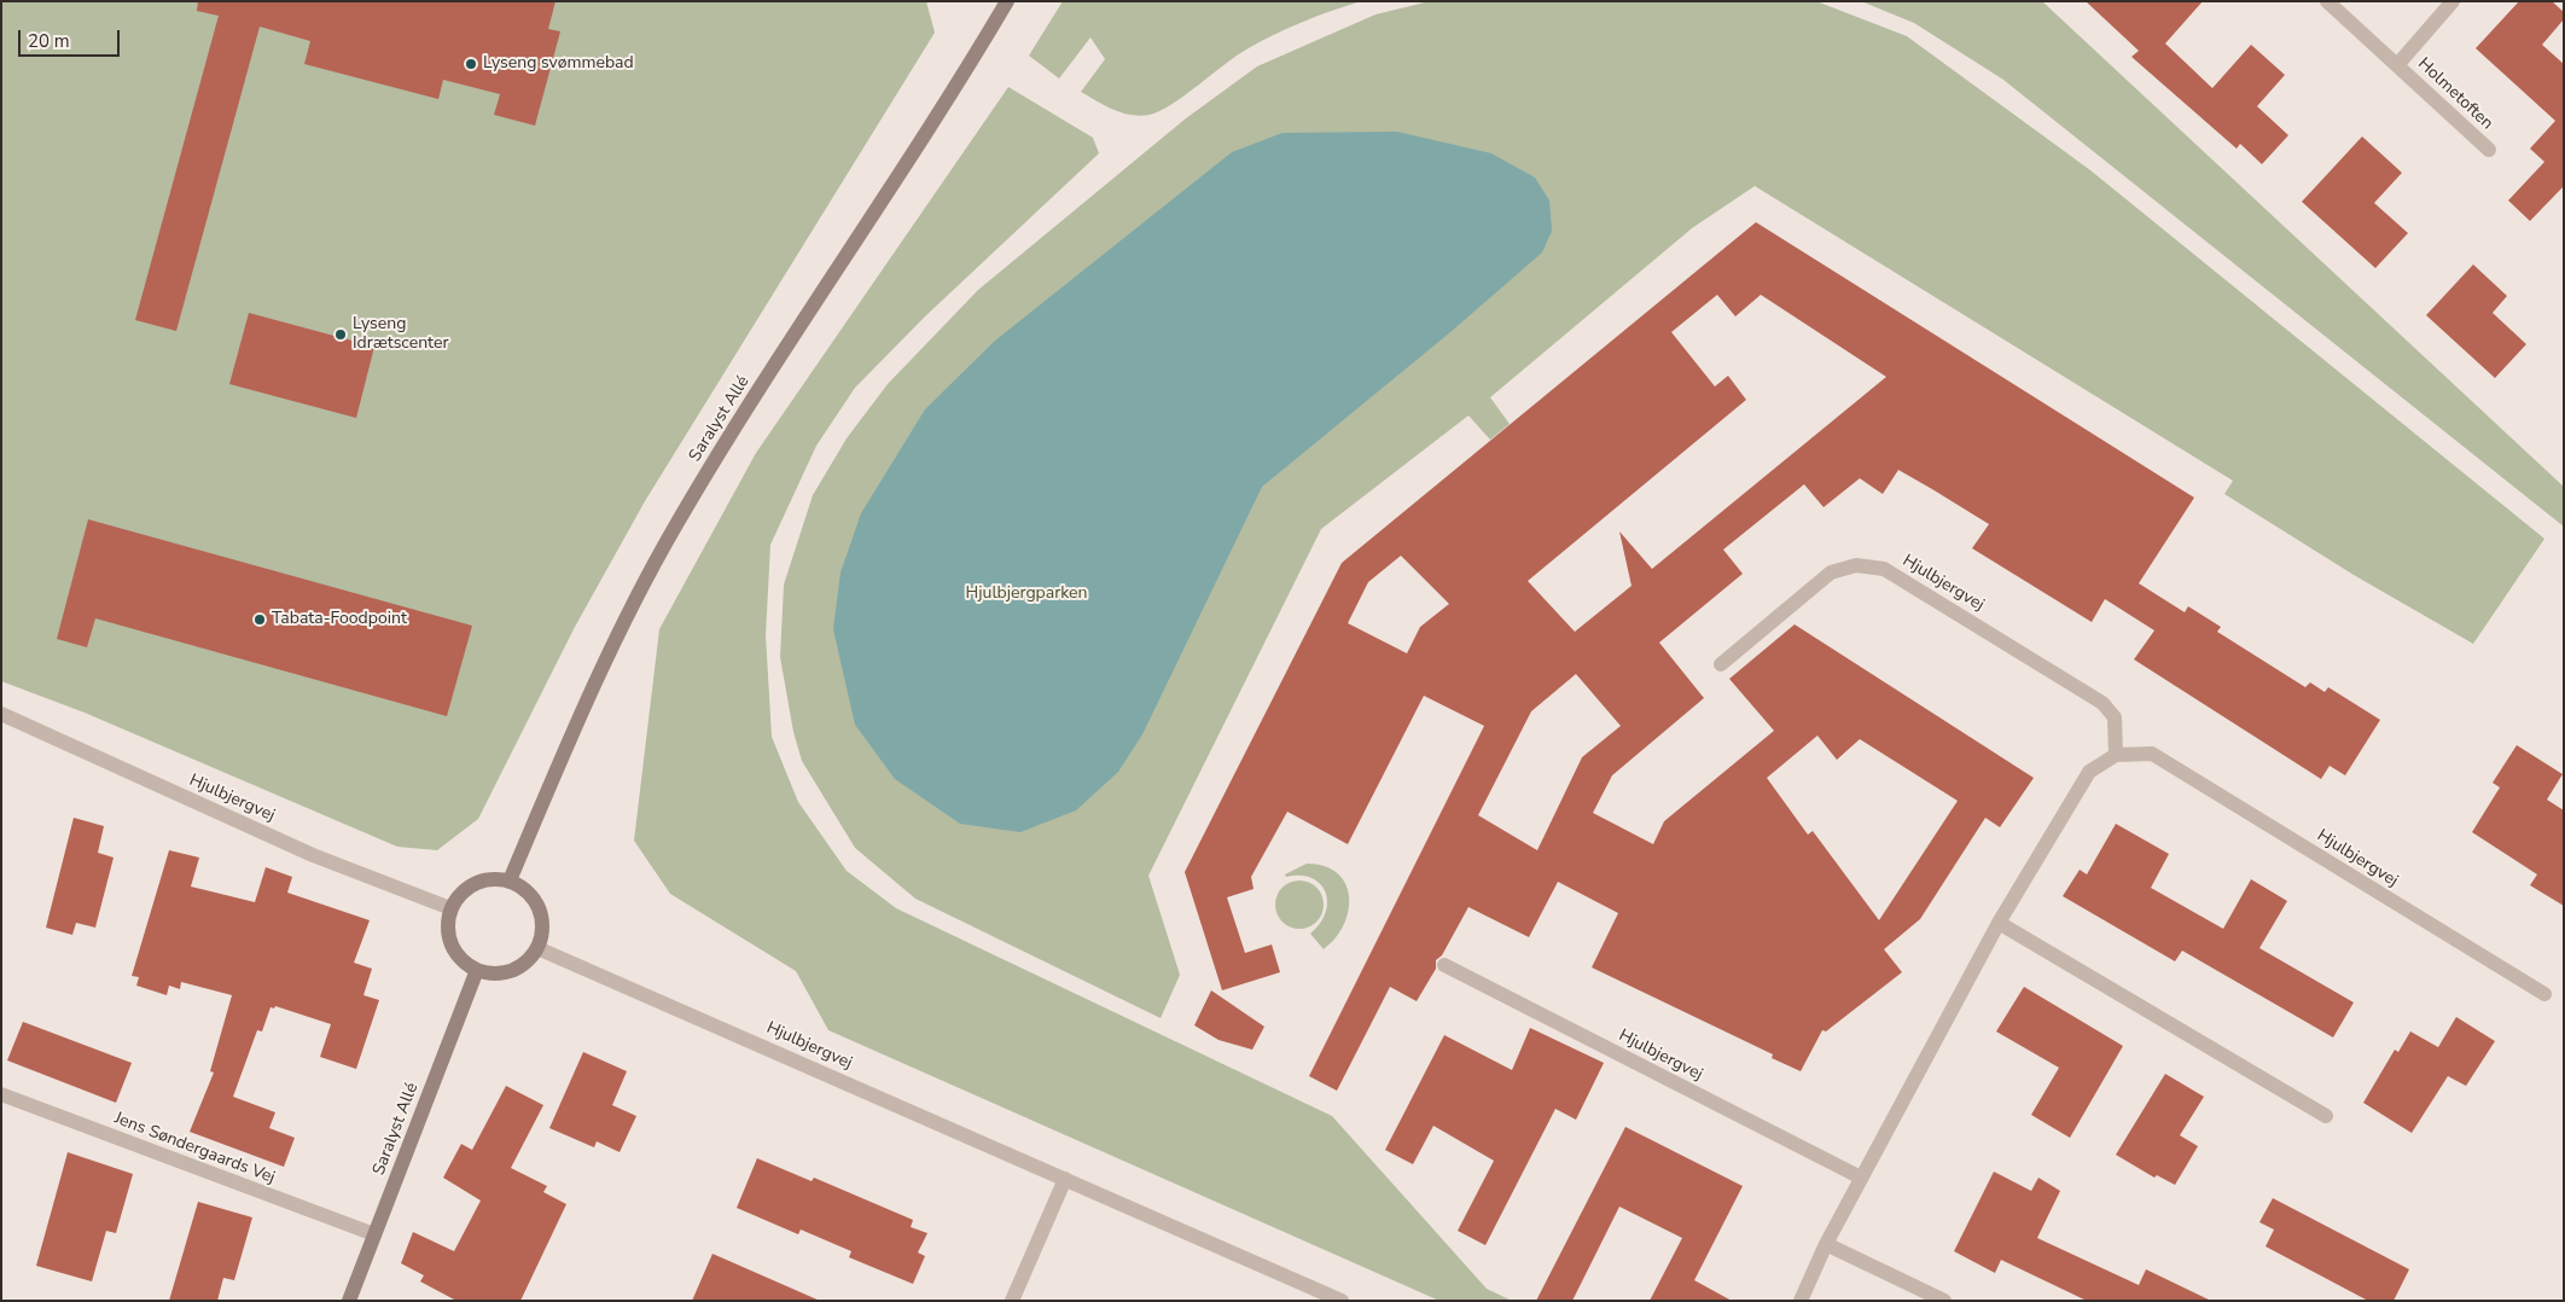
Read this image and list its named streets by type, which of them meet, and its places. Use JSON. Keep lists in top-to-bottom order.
{
  "streets": {
    "street": [
      "Holmetoften",
      "Saralyst Allé",
      "Hjulbjergvej",
      "Jens Søndergaards Vej"
    ]
  },
  "crossings": [
    ["Saralyst Allé", "Hjulbjergvej"],
    ["Saralyst Allé", "Jens Søndergaards Vej"]
  ],
  "parks": ["Hjulbjergparken"],
  "places": ["Lyseng svømmebad", "Lyseng Idrætscenter", "Tabata-Foodpoint"],
  "scale_bar": "20 m"
}
